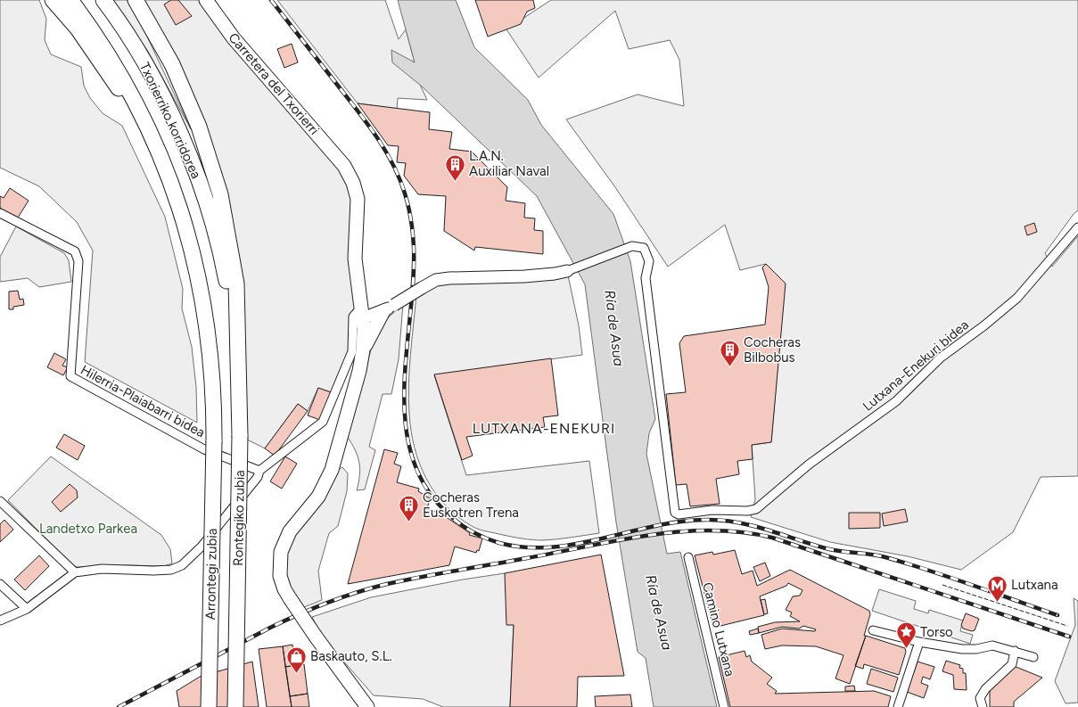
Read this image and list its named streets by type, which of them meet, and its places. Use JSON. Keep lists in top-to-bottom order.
{
  "streets": {
    "highway": ["Txorierriko korridorea", "Rontegiko zubia", "Arrontegi zubia"],
    "main road": ["Carretera del Txorierri"],
    "street": ["Lutxana-Enekuri bidea", "Hilerria-Plaiabarri bidea", "Camino Lutxana"]
  },
  "crossings": [
    ["Txorierriko korridorea", "Rontegiko zubia"],
    ["Txorierriko korridorea", "Arrontegi zubia"],
    ["Rontegiko zubia", "Arrontegi zubia"]
  ],
  "districts": ["LUTXANA-ENEKURI"],
  "water": ["Ría de Asua"],
  "parks": ["Landetxo Parkea"],
  "places": {
    "building": ["L.A.N. Auxiliar Naval", "Cocheras Bilbobus", "Cocheras Euskotren Trena"],
    "metro station": ["Lutxana"],
    "place": ["Torso"],
    "shop": ["Baskauto, S.L."]
  }
}
